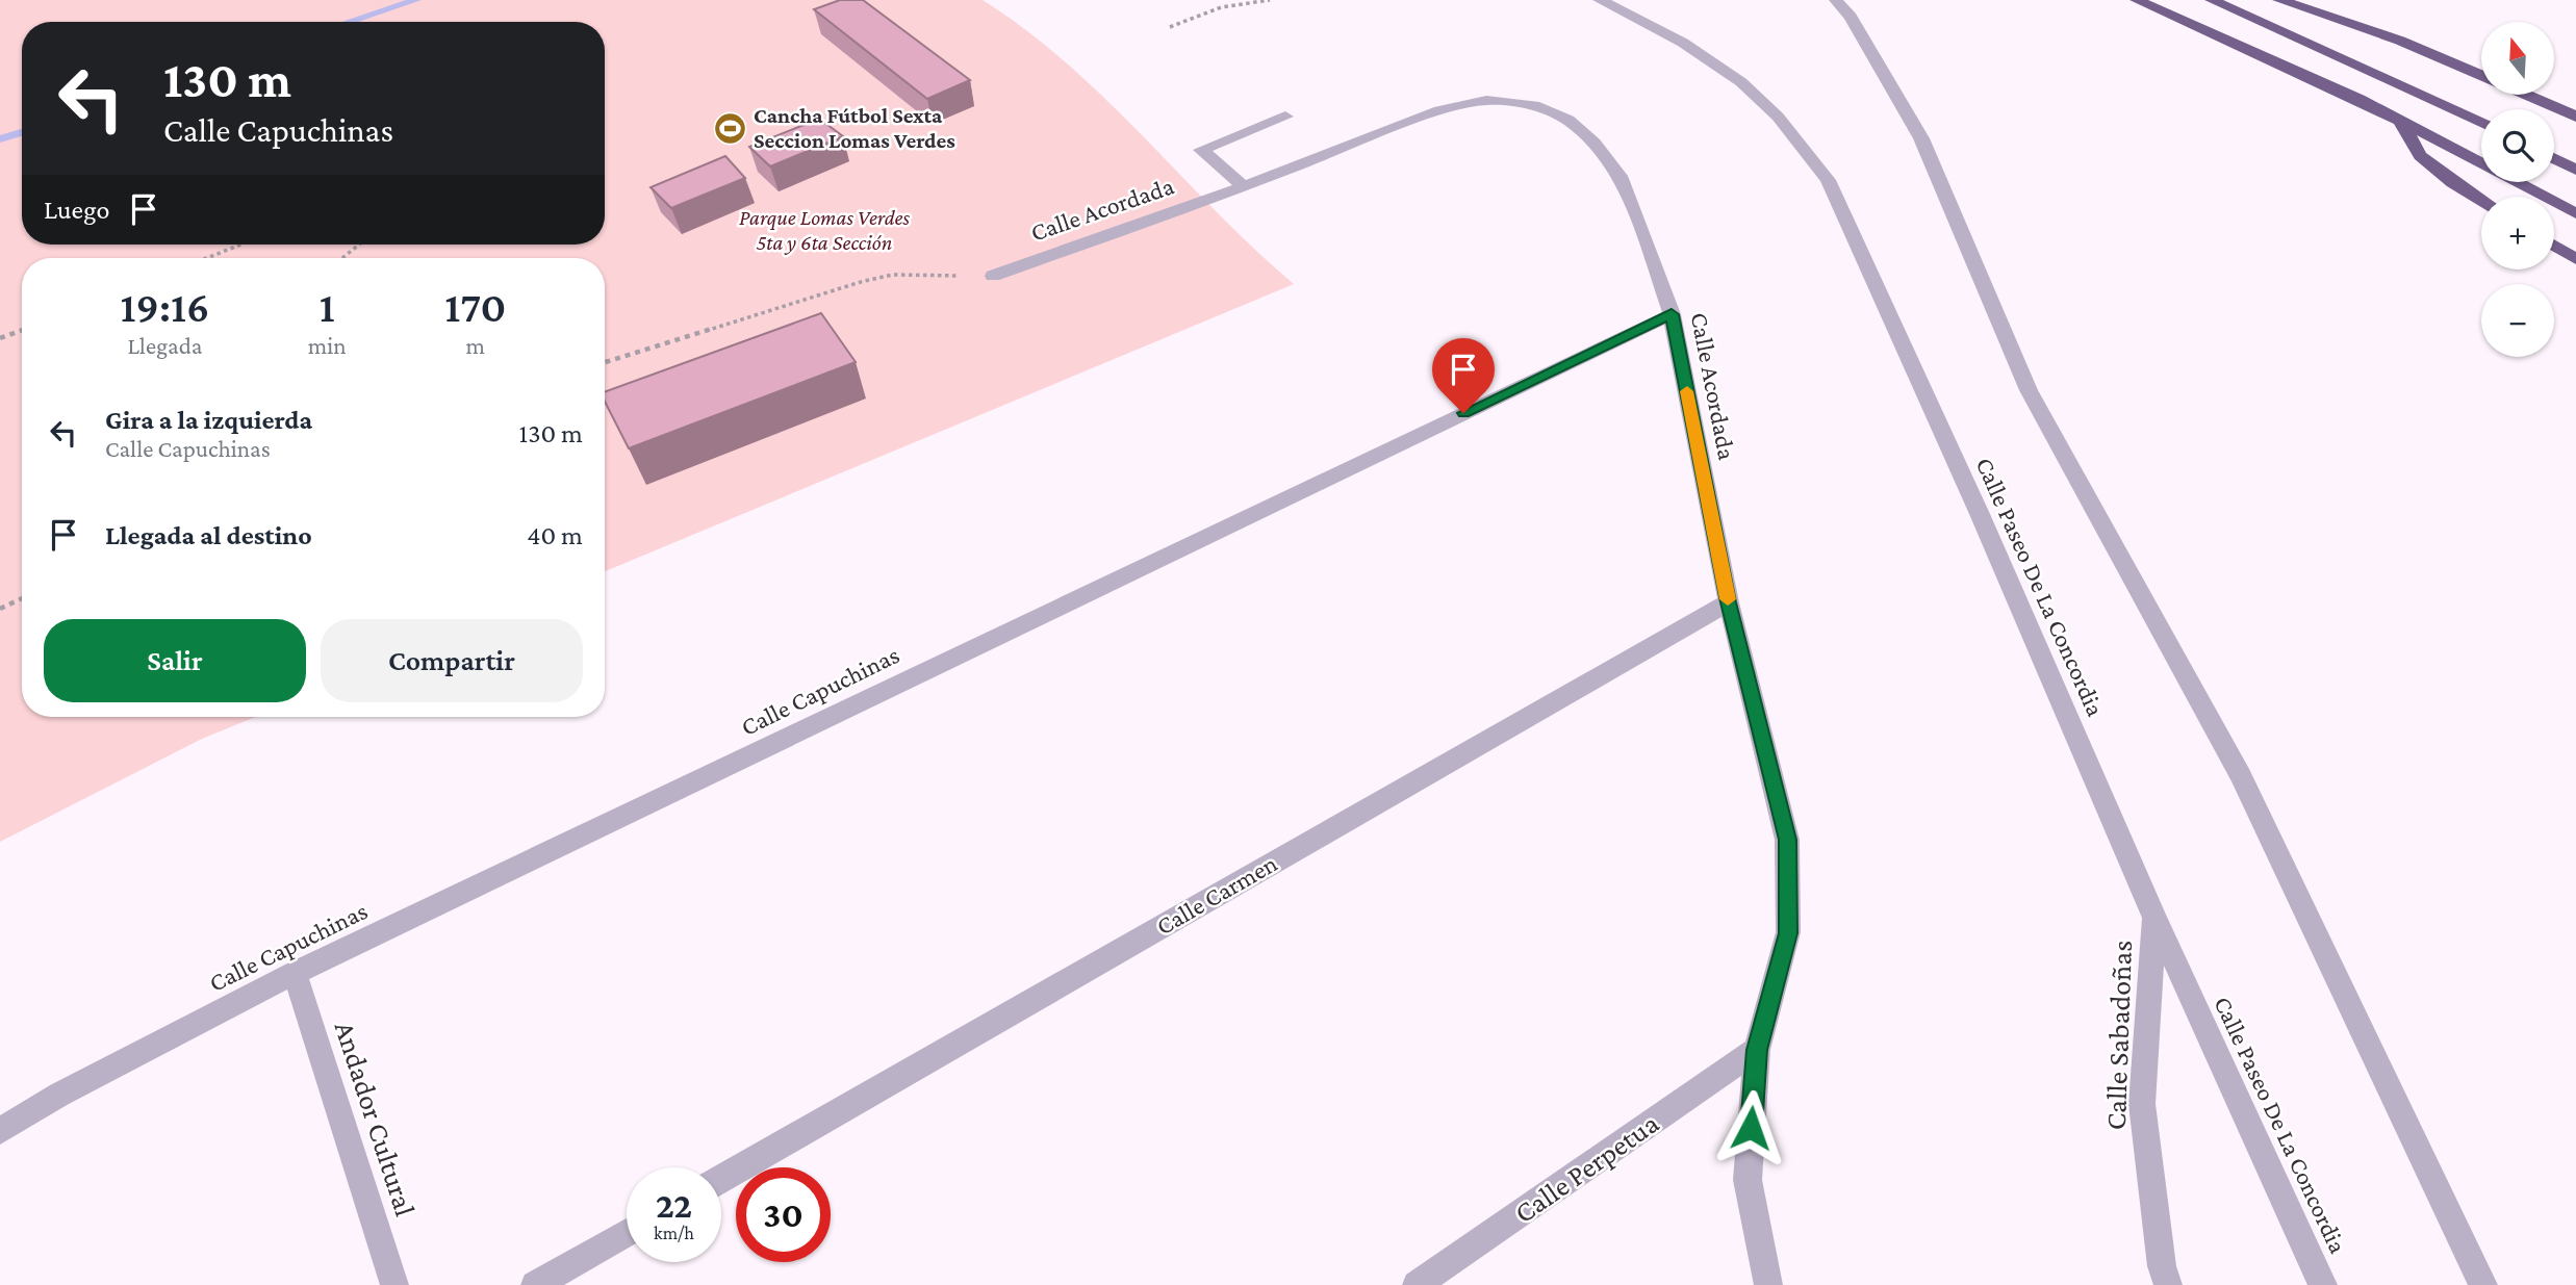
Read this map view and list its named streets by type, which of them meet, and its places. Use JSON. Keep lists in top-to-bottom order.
{
  "streets": {
    "street": [
      "Calle Acordada",
      "Calle Paseo De La Concordia",
      "Calle Capuchinas",
      "Calle Carmen",
      "Calle Sabadoñas",
      "Andador Cultural",
      "Calle Perpetua"
    ]
  },
  "crossings": [
    ["Calle Acordada", "Calle Capuchinas"],
    ["Calle Acordada", "Calle Carmen"],
    ["Calle Acordada", "Calle Perpetua"],
    ["Calle Paseo De La Concordia", "Calle Sabadoñas"],
    ["Calle Capuchinas", "Andador Cultural"]
  ],
  "parks": ["Parque Lomas Verdes 5ta y 6ta Sección"],
  "places": {
    "sports": ["Cancha Fútbol Sexta Seccion Lomas Verdes"]
  },
  "north": "top",
  "page": {
    "map_buttons": ["+", "−"],
    "turn": ["130 m", "Calle Capuchinas"],
    "then": "Luego",
    "eta": [
      "19:16",
      "Llegada",
      "1",
      "min",
      "170",
      "m"
    ],
    "list": [
      {
        "name": "Gira a la izquierda",
        "note": "Calle Capuchinas",
        "value": "130 m"
      },
      {
        "name": "Llegada al destino",
        "value": "40 m"
      }
    ],
    "buttons": ["Salir", "Compartir"],
    "speed": "22 km/h",
    "limit": "30"
  }
}
